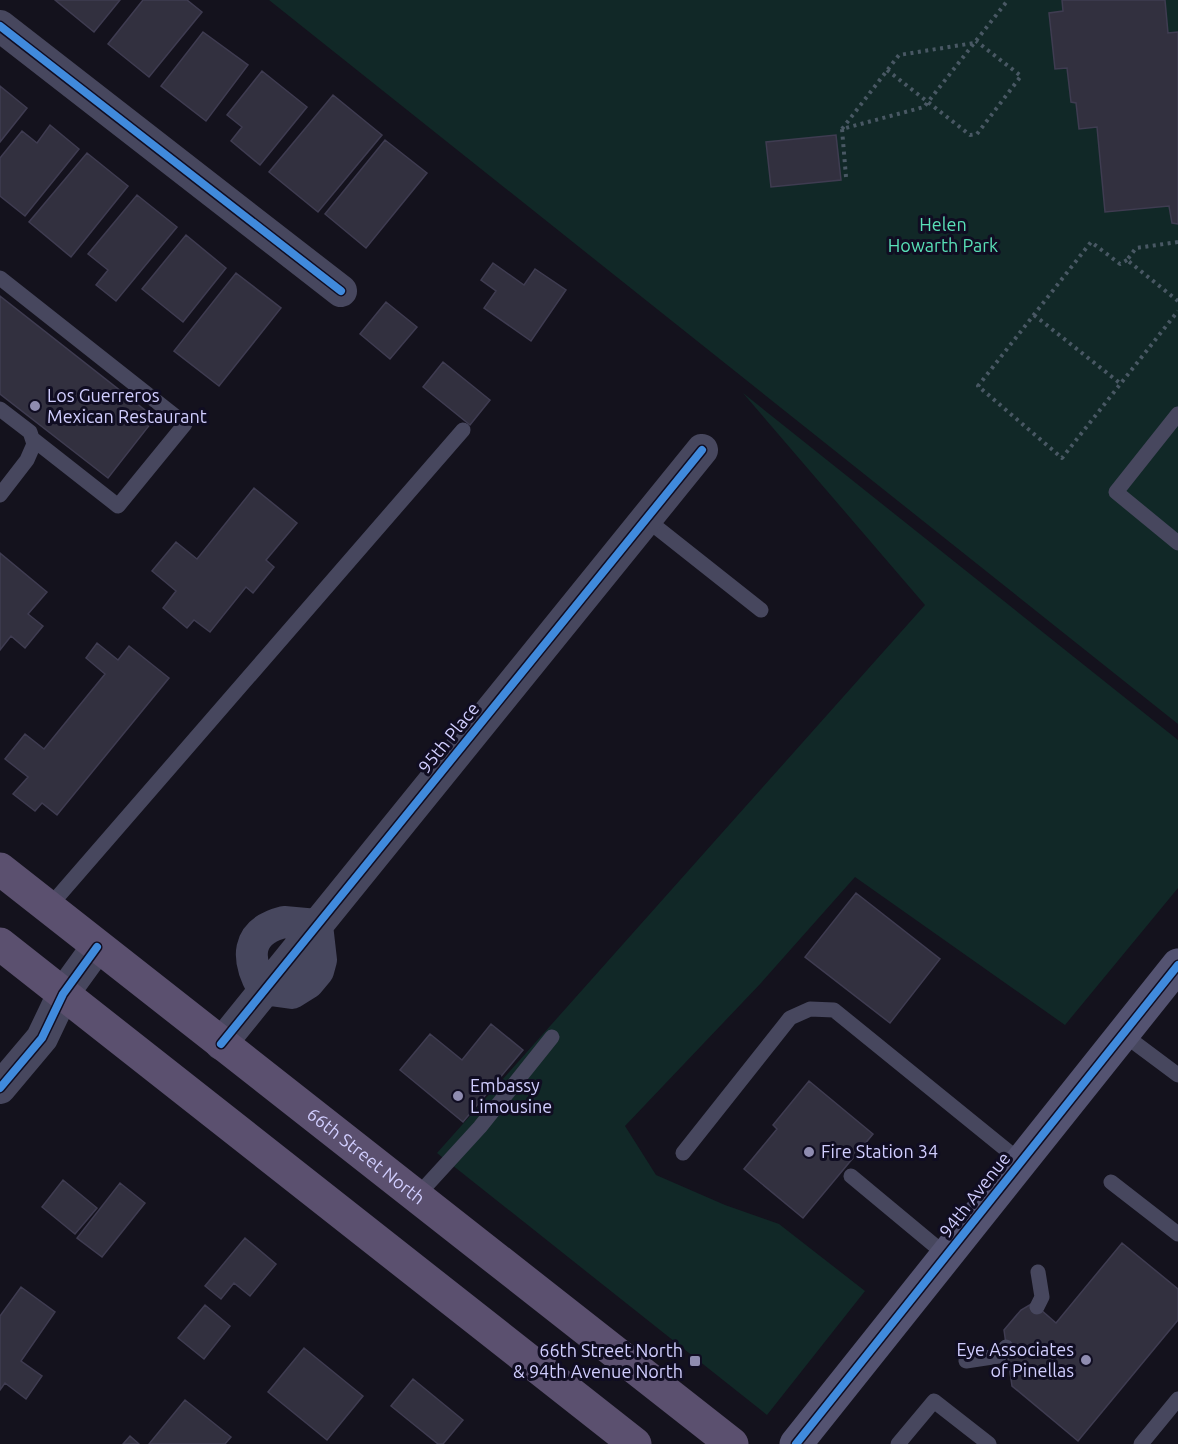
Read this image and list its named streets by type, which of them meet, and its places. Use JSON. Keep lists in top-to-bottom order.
{
  "streets": {
    "main road": ["66th Street North"],
    "street": ["95th Place", "94th Avenue"]
  },
  "crossings": [
    ["95th Place", "66th Street North"]
  ],
  "parks": ["Helen Howarth Park"],
  "places": {
    "other": [
      "Los Guerreros Mexican Restaurant",
      "Embassy Limousine",
      "Fire Station 34",
      "Eye Associates of Pinellas"
    ],
    "transit": ["66th Street North & 94th Avenue North"]
  }
}
